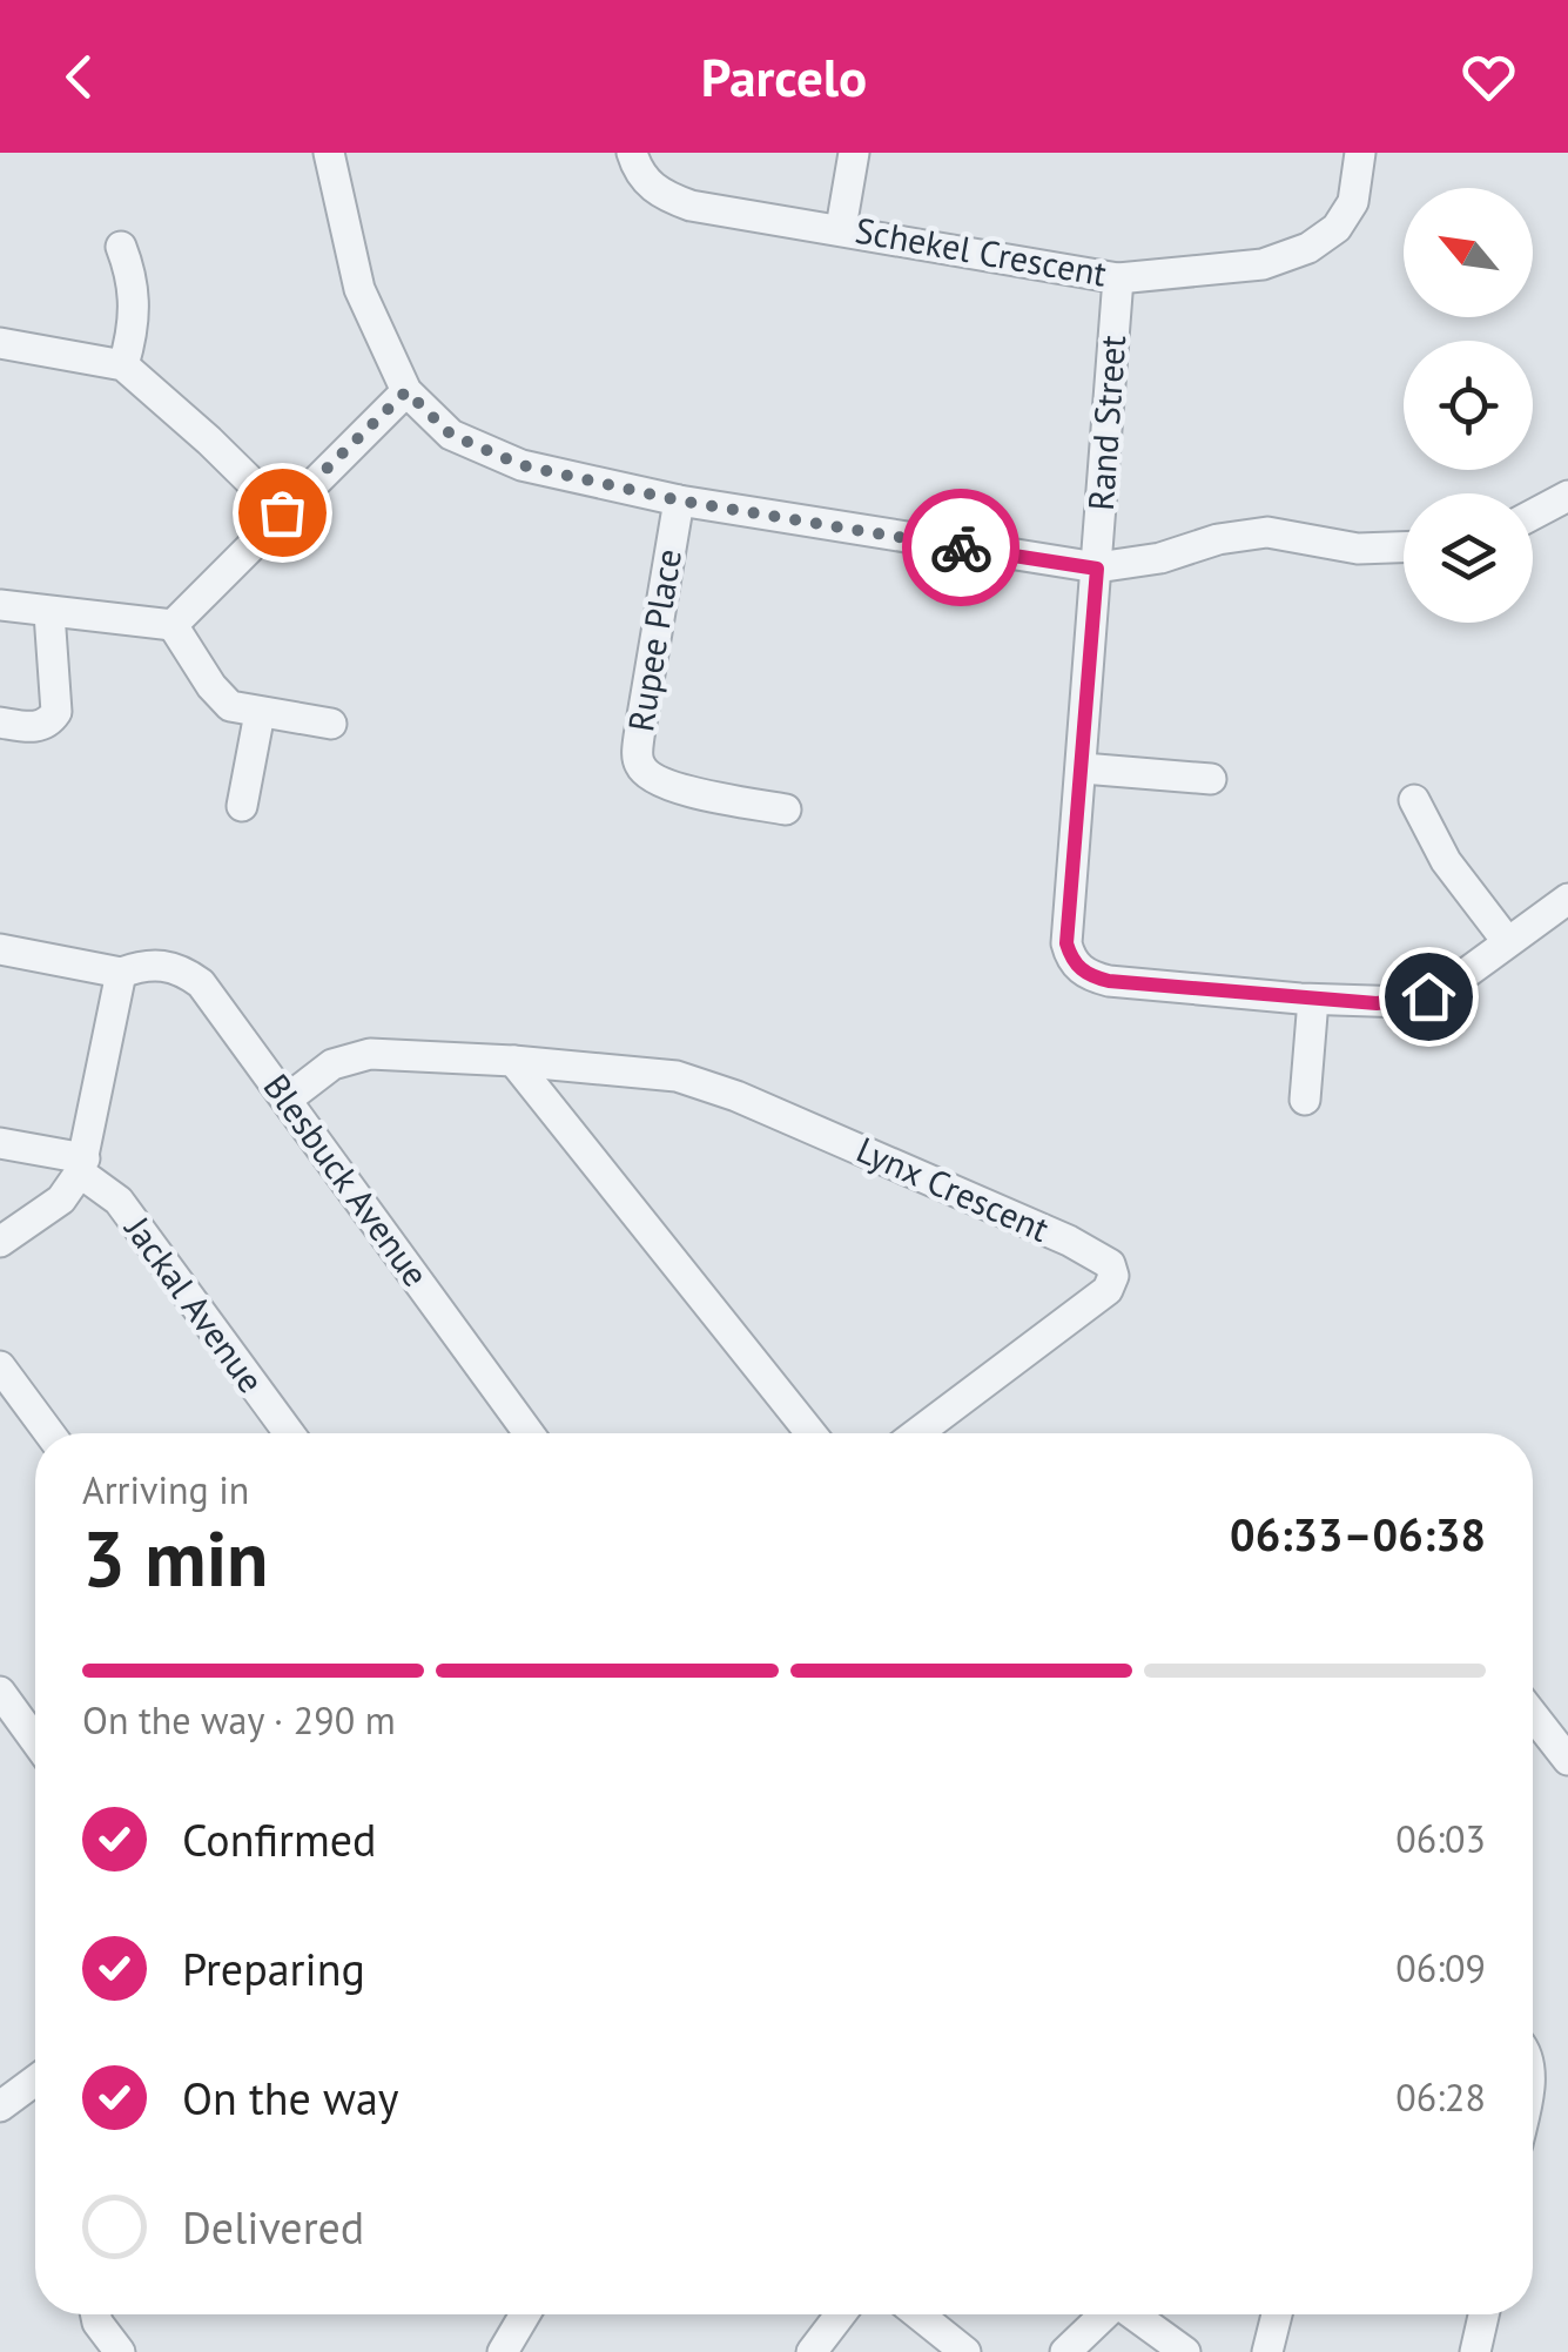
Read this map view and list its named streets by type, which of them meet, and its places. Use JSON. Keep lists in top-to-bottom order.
{
  "streets": {
    "street": [
      "Schekel Crescent",
      "Rand Street",
      "Rupee Place",
      "Blesbuck Avenue",
      "Lynx Crescent",
      "Jackal Avenue"
    ]
  },
  "crossings": [
    ["Schekel Crescent", "Rand Street"],
    ["Blesbuck Avenue", "Lynx Crescent"]
  ],
  "north": "top left",
  "page": {
    "header": "Parcelo",
    "heading": ["3 min", "Arriving in", "06:33–06:38"],
    "bar": "On the way · 290 m",
    "list": [
      ["Confirmed", "06:03"],
      ["Preparing", "06:09"],
      ["On the way", "06:28"],
      "Delivered"
    ]
  }
}
